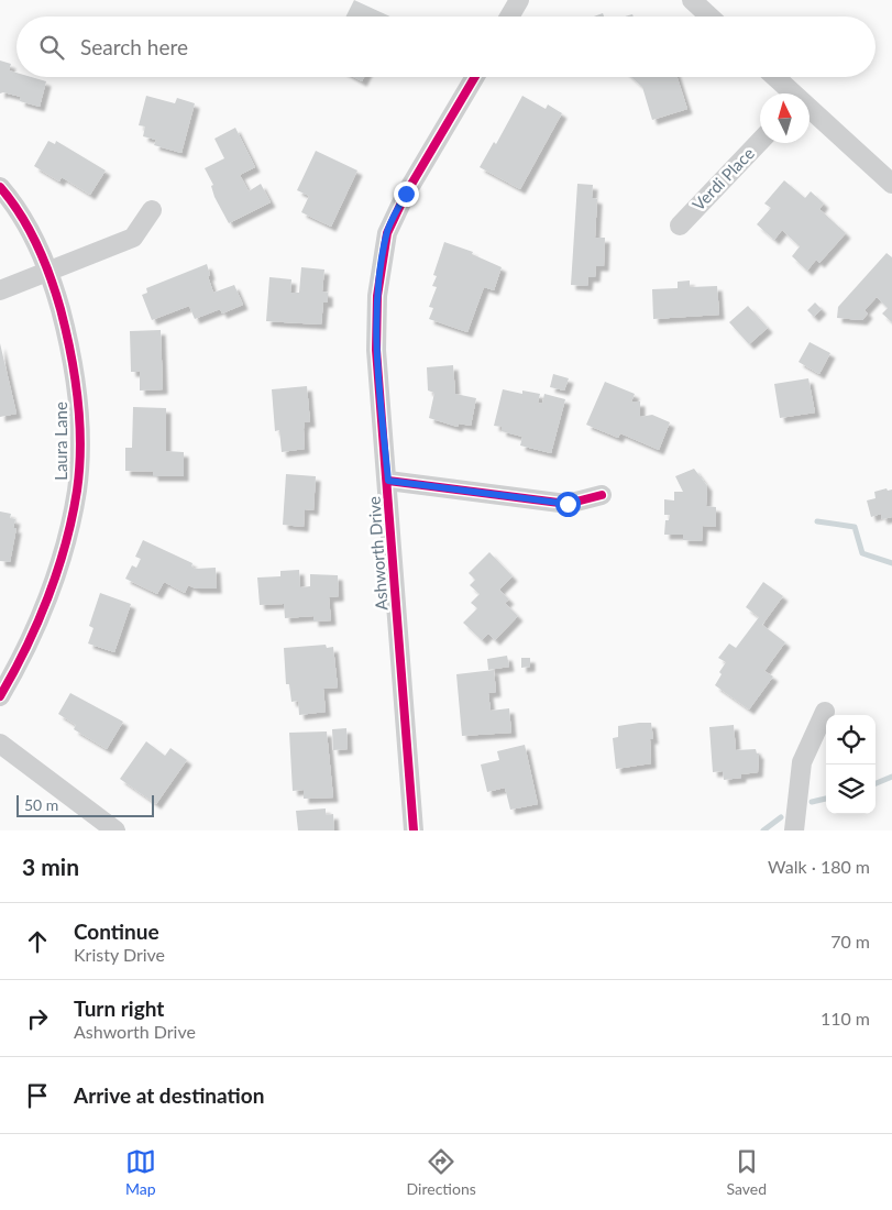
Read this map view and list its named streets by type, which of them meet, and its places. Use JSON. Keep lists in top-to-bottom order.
{
  "streets": {
    "street": ["Verdi Place", "Laura Lane", "Ashworth Drive"]
  },
  "scale_bar": "50 m",
  "north": "top",
  "page": {
    "search": "Search here",
    "scale": "50 m",
    "heading": ["3 min", "Walk · 180 m"],
    "list": [
      ["Continue", "Kristy Drive", "70 m"],
      ["Turn right", "Ashworth Drive", "110 m"],
      "Arrive at destination"
    ],
    "nav": ["Map", "Directions", "Saved"]
  }
}
